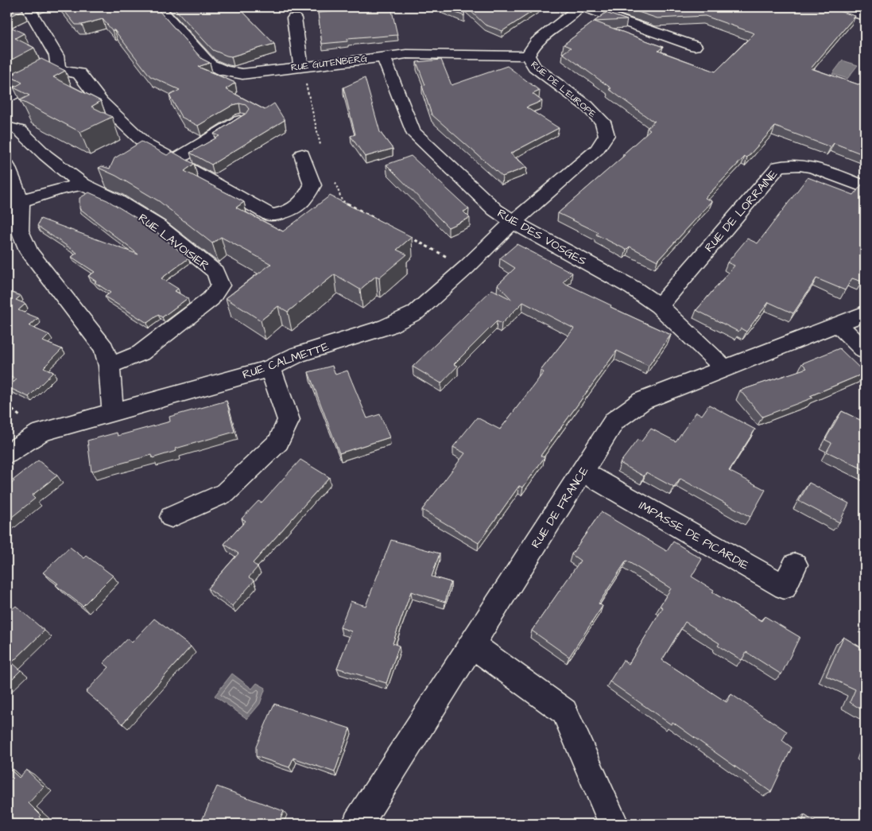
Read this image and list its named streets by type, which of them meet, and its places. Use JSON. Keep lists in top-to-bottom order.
{
  "streets": {
    "street": [
      "RUE GUTENBERG",
      "RUE DE L'EUROPE",
      "RUE DE LORRAINE",
      "RUE DES VOSGES",
      "RUE LAVOISIER",
      "RUE CALMETTE",
      "RUE DE FRANCE",
      "IMPASSE DE PICARDIE"
    ]
  },
  "crossings": [
    ["RUE GUTENBERG", "RUE DE L'EUROPE"],
    ["RUE GUTENBERG", "RUE DES VOSGES"],
    ["RUE DE L'EUROPE", "RUE DES VOSGES"],
    ["RUE DE L'EUROPE", "RUE CALMETTE"],
    ["RUE DE LORRAINE", "RUE DES VOSGES"],
    ["RUE DES VOSGES", "RUE CALMETTE"],
    ["RUE DES VOSGES", "RUE DE FRANCE"],
    ["RUE DE FRANCE", "IMPASSE DE PICARDIE"]
  ]
}
